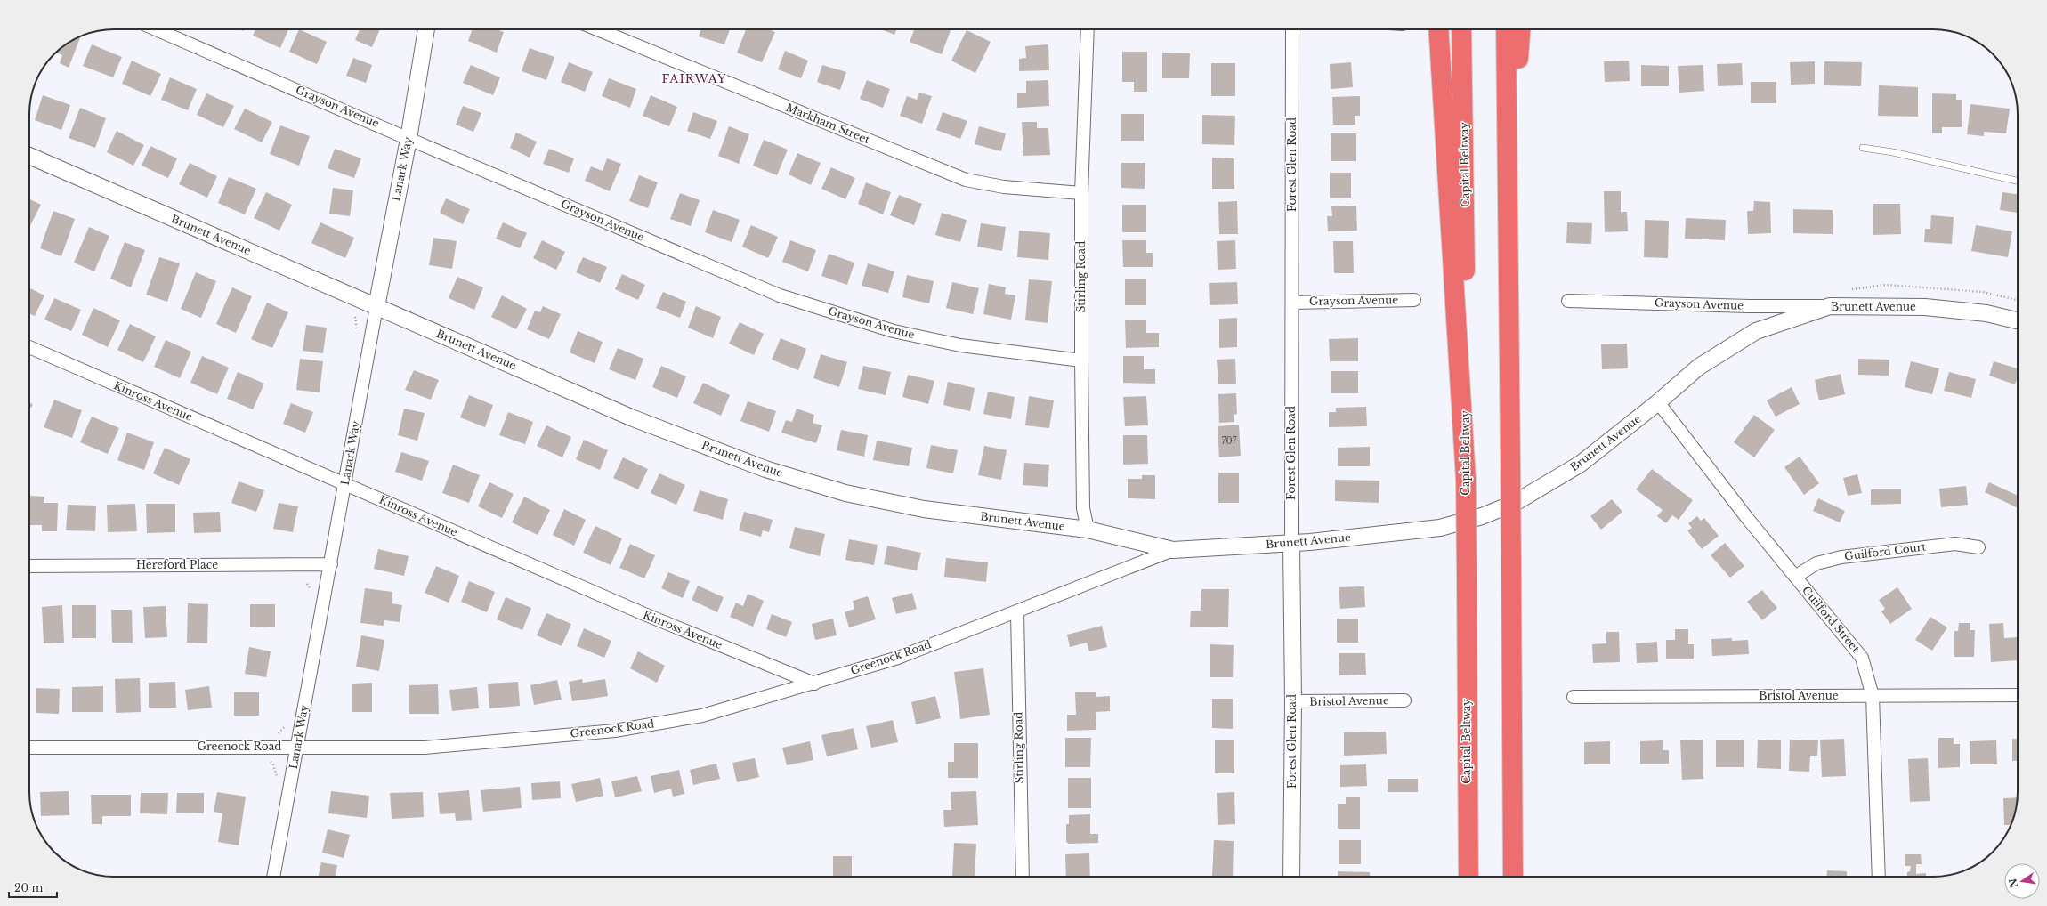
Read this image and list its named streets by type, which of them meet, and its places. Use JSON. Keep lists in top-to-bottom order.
{
  "streets": {
    "highway": ["Capital Beltway"],
    "street": [
      "Grayson Avenue",
      "Markham Street",
      "Forest Glen Road",
      "Lanark Way",
      "Brunett Avenue",
      "Stirling Road",
      "Kinross Avenue",
      "Guilford Court",
      "Hereford Place",
      "Guilford Street",
      "Greenock Road",
      "Bristol Avenue"
    ]
  },
  "crossings": [
    ["Grayson Avenue", "Forest Glen Road"],
    ["Grayson Avenue", "Lanark Way"],
    ["Grayson Avenue", "Brunett Avenue"],
    ["Grayson Avenue", "Stirling Road"],
    ["Markham Street", "Stirling Road"],
    ["Forest Glen Road", "Brunett Avenue"],
    ["Forest Glen Road", "Bristol Avenue"],
    ["Lanark Way", "Brunett Avenue"],
    ["Lanark Way", "Kinross Avenue"],
    ["Lanark Way", "Hereford Place"],
    ["Lanark Way", "Greenock Road"],
    ["Brunett Avenue", "Stirling Road"],
    ["Brunett Avenue", "Guilford Street"],
    ["Brunett Avenue", "Greenock Road"],
    ["Stirling Road", "Greenock Road"],
    ["Kinross Avenue", "Greenock Road"],
    ["Guilford Court", "Guilford Street"],
    ["Guilford Street", "Bristol Avenue"]
  ],
  "districts": ["FAIRWAY"],
  "house_numbers": ["707"],
  "scale_bar": "20 m",
  "north": "left"
}
